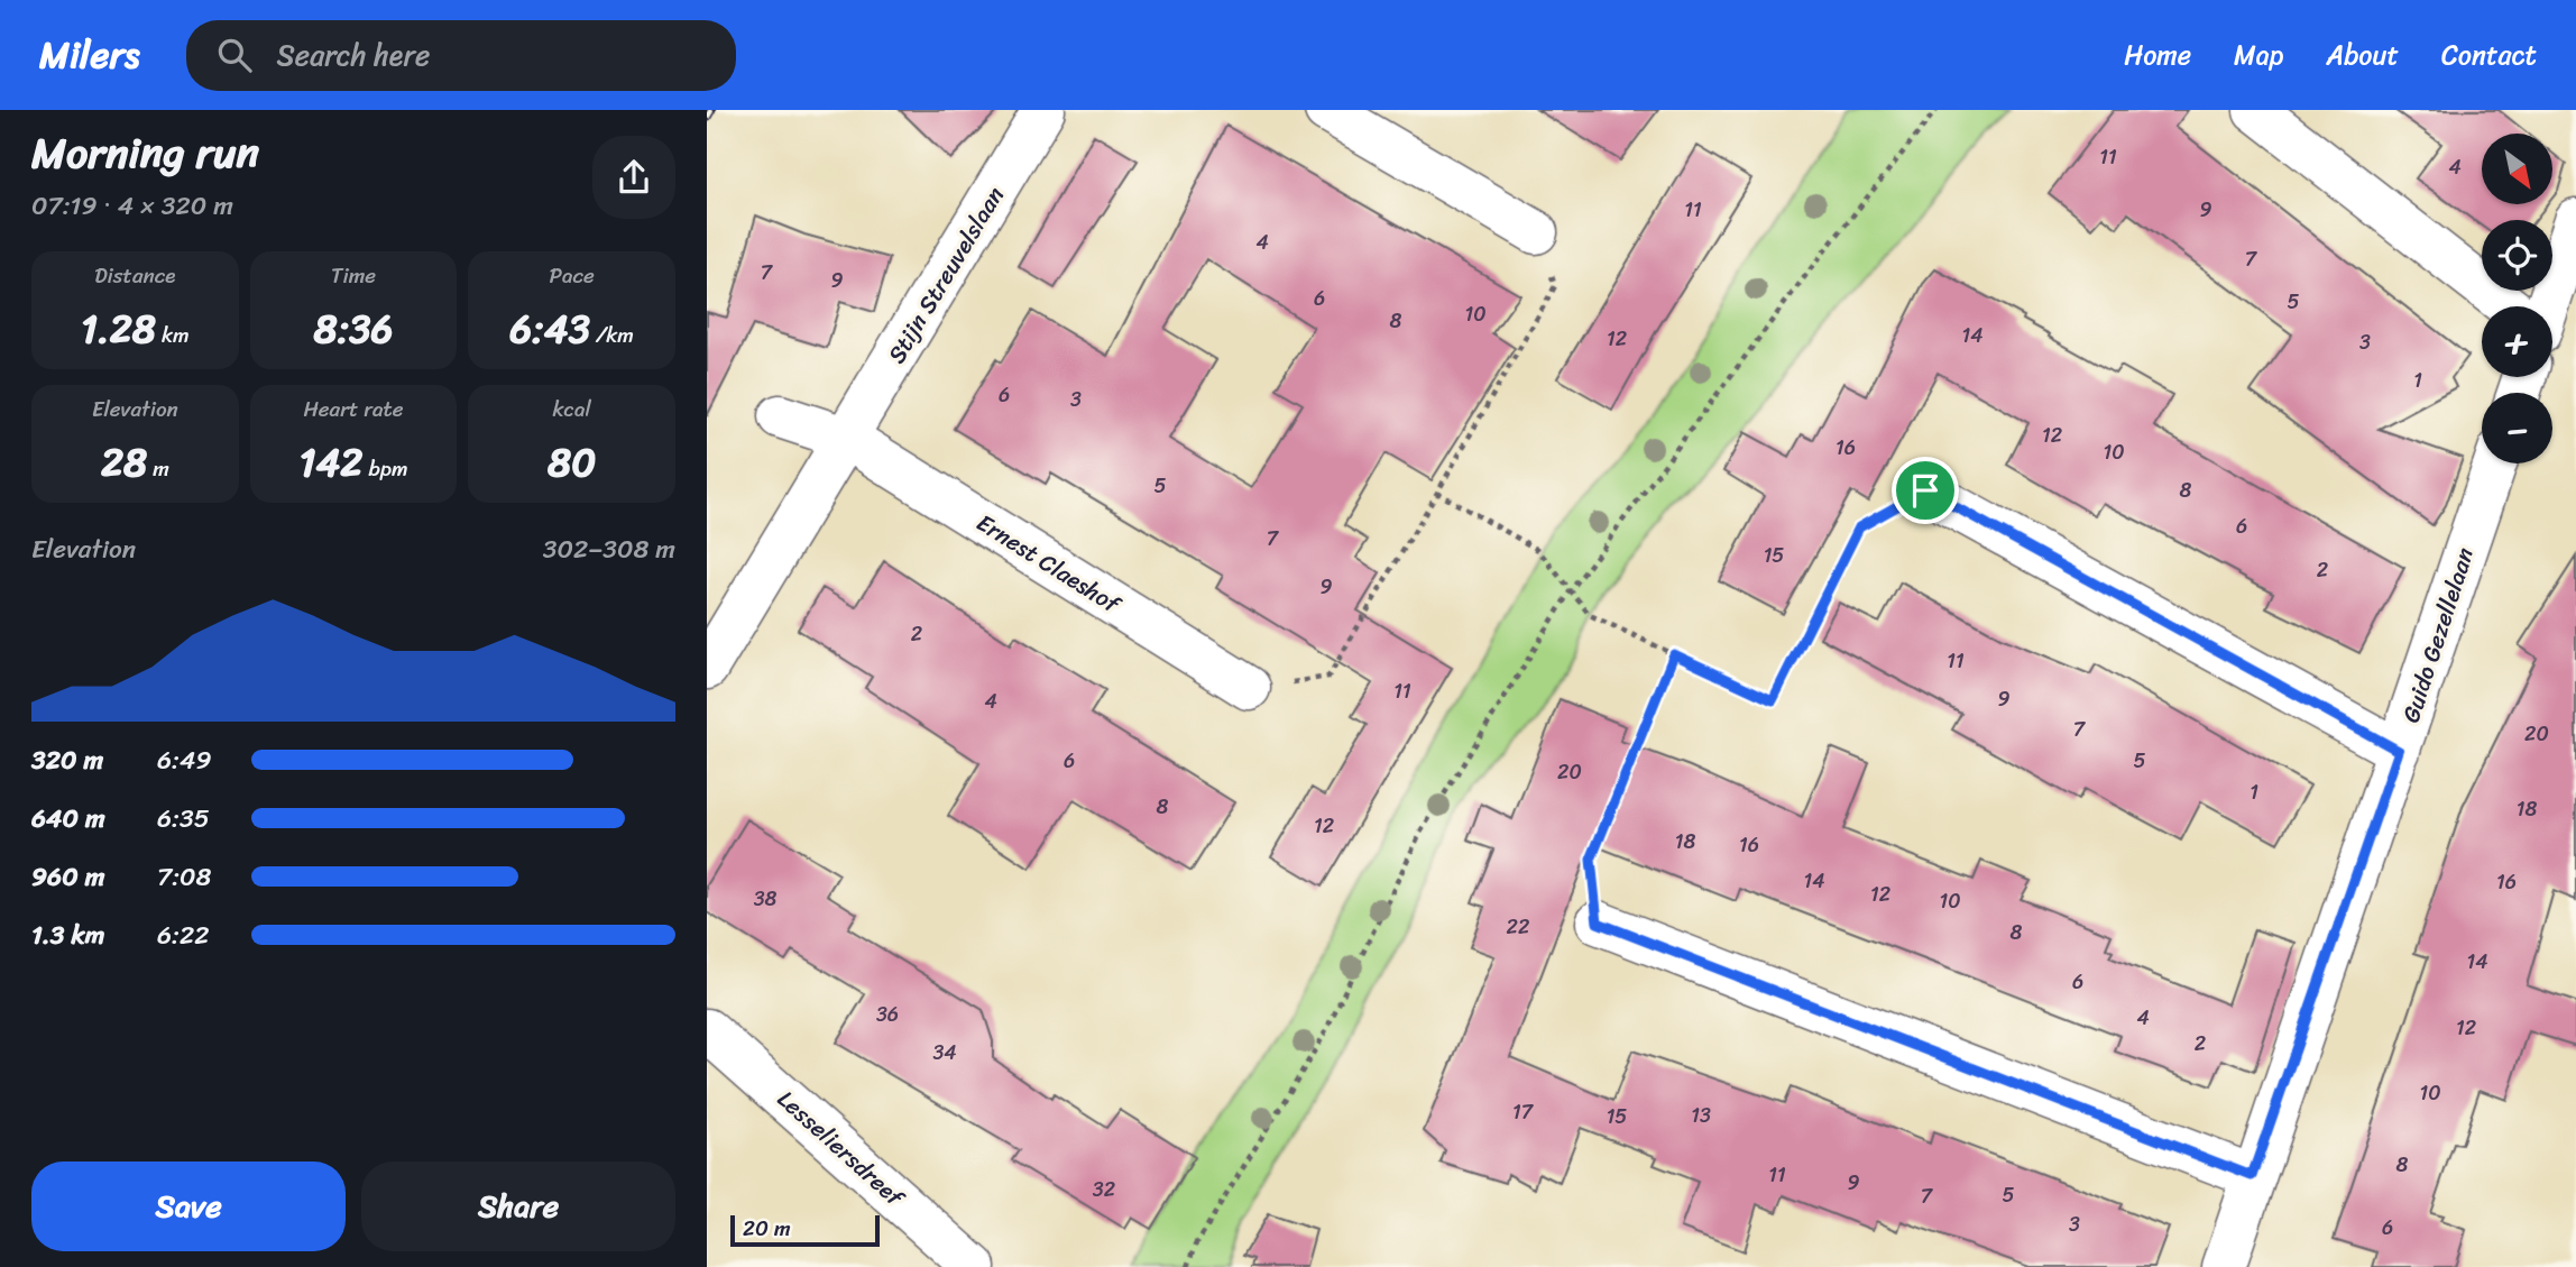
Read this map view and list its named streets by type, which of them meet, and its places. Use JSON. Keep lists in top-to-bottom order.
{
  "streets": {
    "street": [
      "Stijn Streuvelslaan",
      "Ernest Claeshof",
      "Guido Gezellelaan",
      "Lesseliersdreef"
    ]
  },
  "crossings": [
    ["Stijn Streuvelslaan", "Ernest Claeshof"]
  ],
  "house_numbers": [
    "11",
    "4",
    "11",
    "9",
    "4",
    "7",
    "7",
    "9",
    "6",
    "5",
    "10",
    "8",
    "14",
    "12",
    "3",
    "1",
    "6",
    "3",
    "12",
    "16",
    "10",
    "5",
    "8",
    "6",
    "7",
    "15",
    "2",
    "9",
    "2",
    "11",
    "11",
    "9",
    "4",
    "7",
    "20",
    "6",
    "5",
    "20",
    "1",
    "8",
    "18",
    "12",
    "18",
    "16",
    "14",
    "16",
    "12",
    "38",
    "10",
    "22",
    "8",
    "14",
    "6",
    "36",
    "4",
    "12",
    "2",
    "34",
    "10",
    "17",
    "13",
    "15",
    "8",
    "11",
    "9",
    "32",
    "5",
    "7",
    "3",
    "6"
  ],
  "scale_bar": "20 m",
  "north": "bottom right",
  "page": {
    "header": "Milers",
    "search": "Search here",
    "nav": [
      "Home",
      "Map",
      "About",
      "Contact"
    ],
    "heading": ["Morning run", "07:19 · 4 × 320 m"],
    "map_buttons": ["+", "−"],
    "stats": [
      ["Distance", "1.28 km"],
      ["Time", "8:36"],
      ["Pace", "6:43 /km"],
      ["Elevation", "28 m"],
      ["Heart rate", "142 bpm"],
      ["kcal", "80"]
    ],
    "chart": ["Elevation", "302–308 m"],
    "list": [
      {
        "name": "320 m",
        "note": "6:49"
      },
      {
        "name": "640 m",
        "note": "6:35"
      },
      {
        "name": "960 m",
        "note": "7:08"
      },
      {
        "name": "1.3 km",
        "note": "6:22"
      }
    ],
    "buttons": ["Save", "Share"],
    "scale": "20 m"
  }
}
